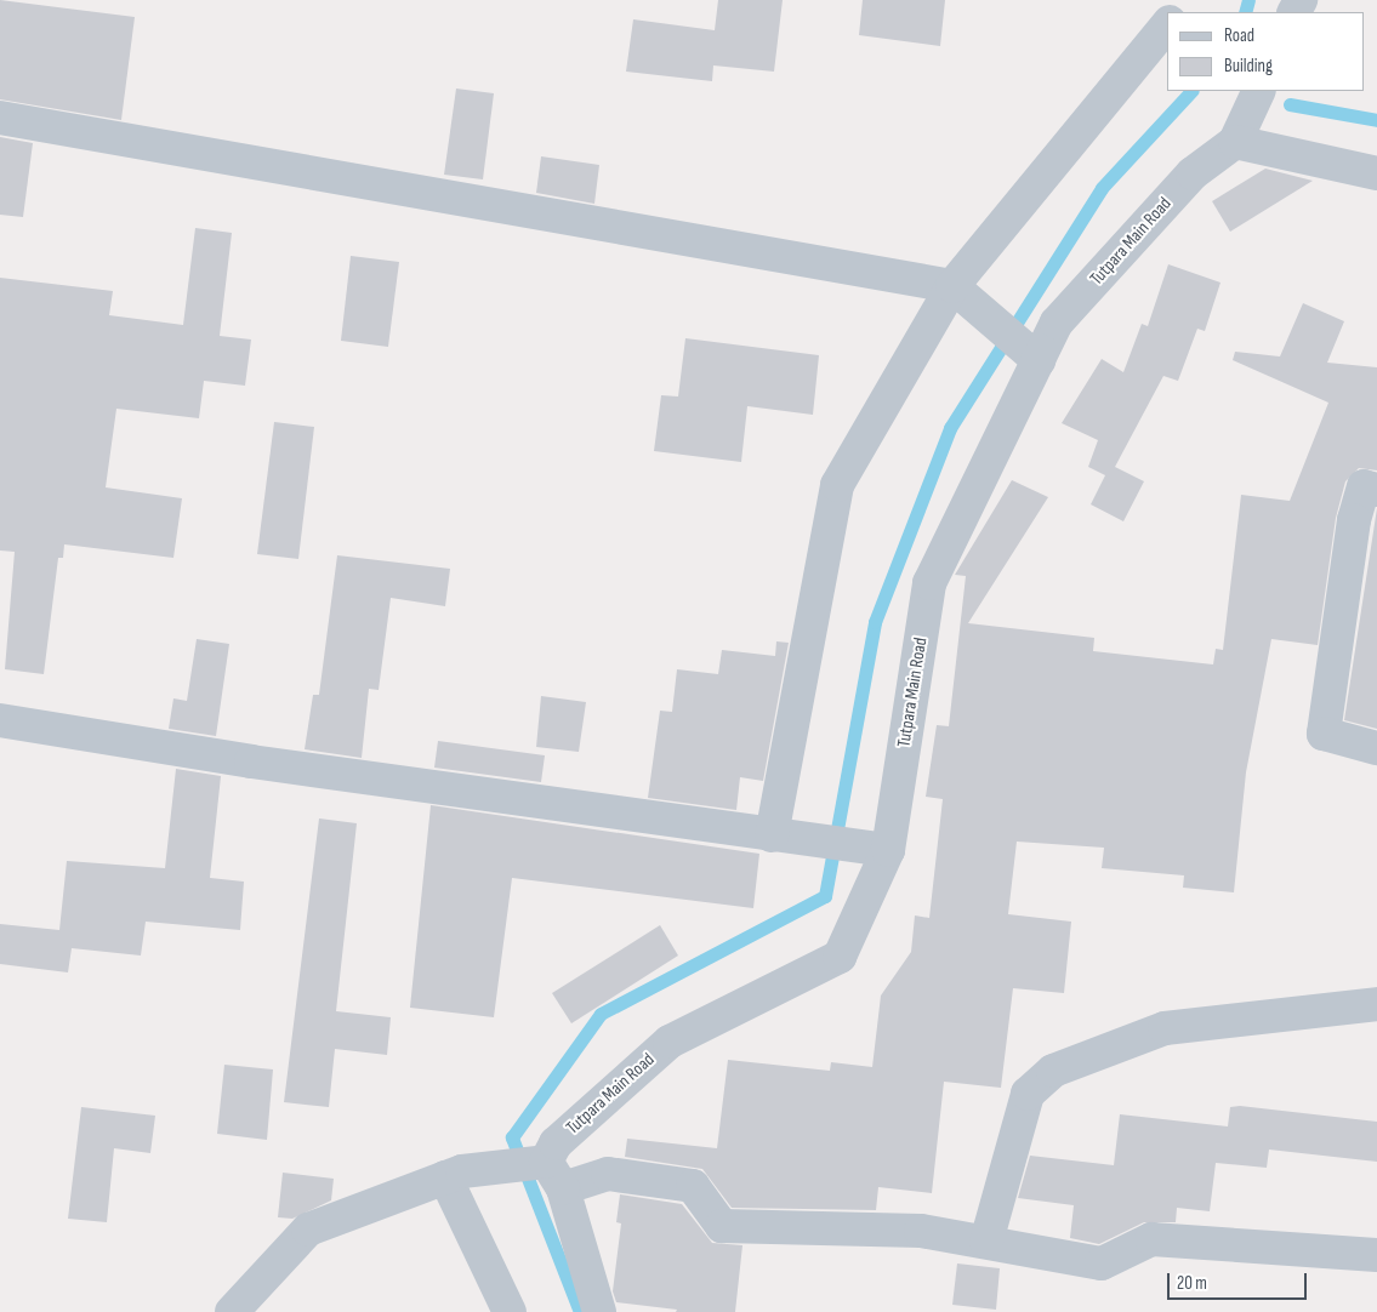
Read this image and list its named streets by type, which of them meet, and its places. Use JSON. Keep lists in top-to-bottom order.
{
  "streets": {
    "street": ["Tutpara Main Road"]
  },
  "legend": ["Road", "Building"],
  "scale_bar": "20 m"
}
